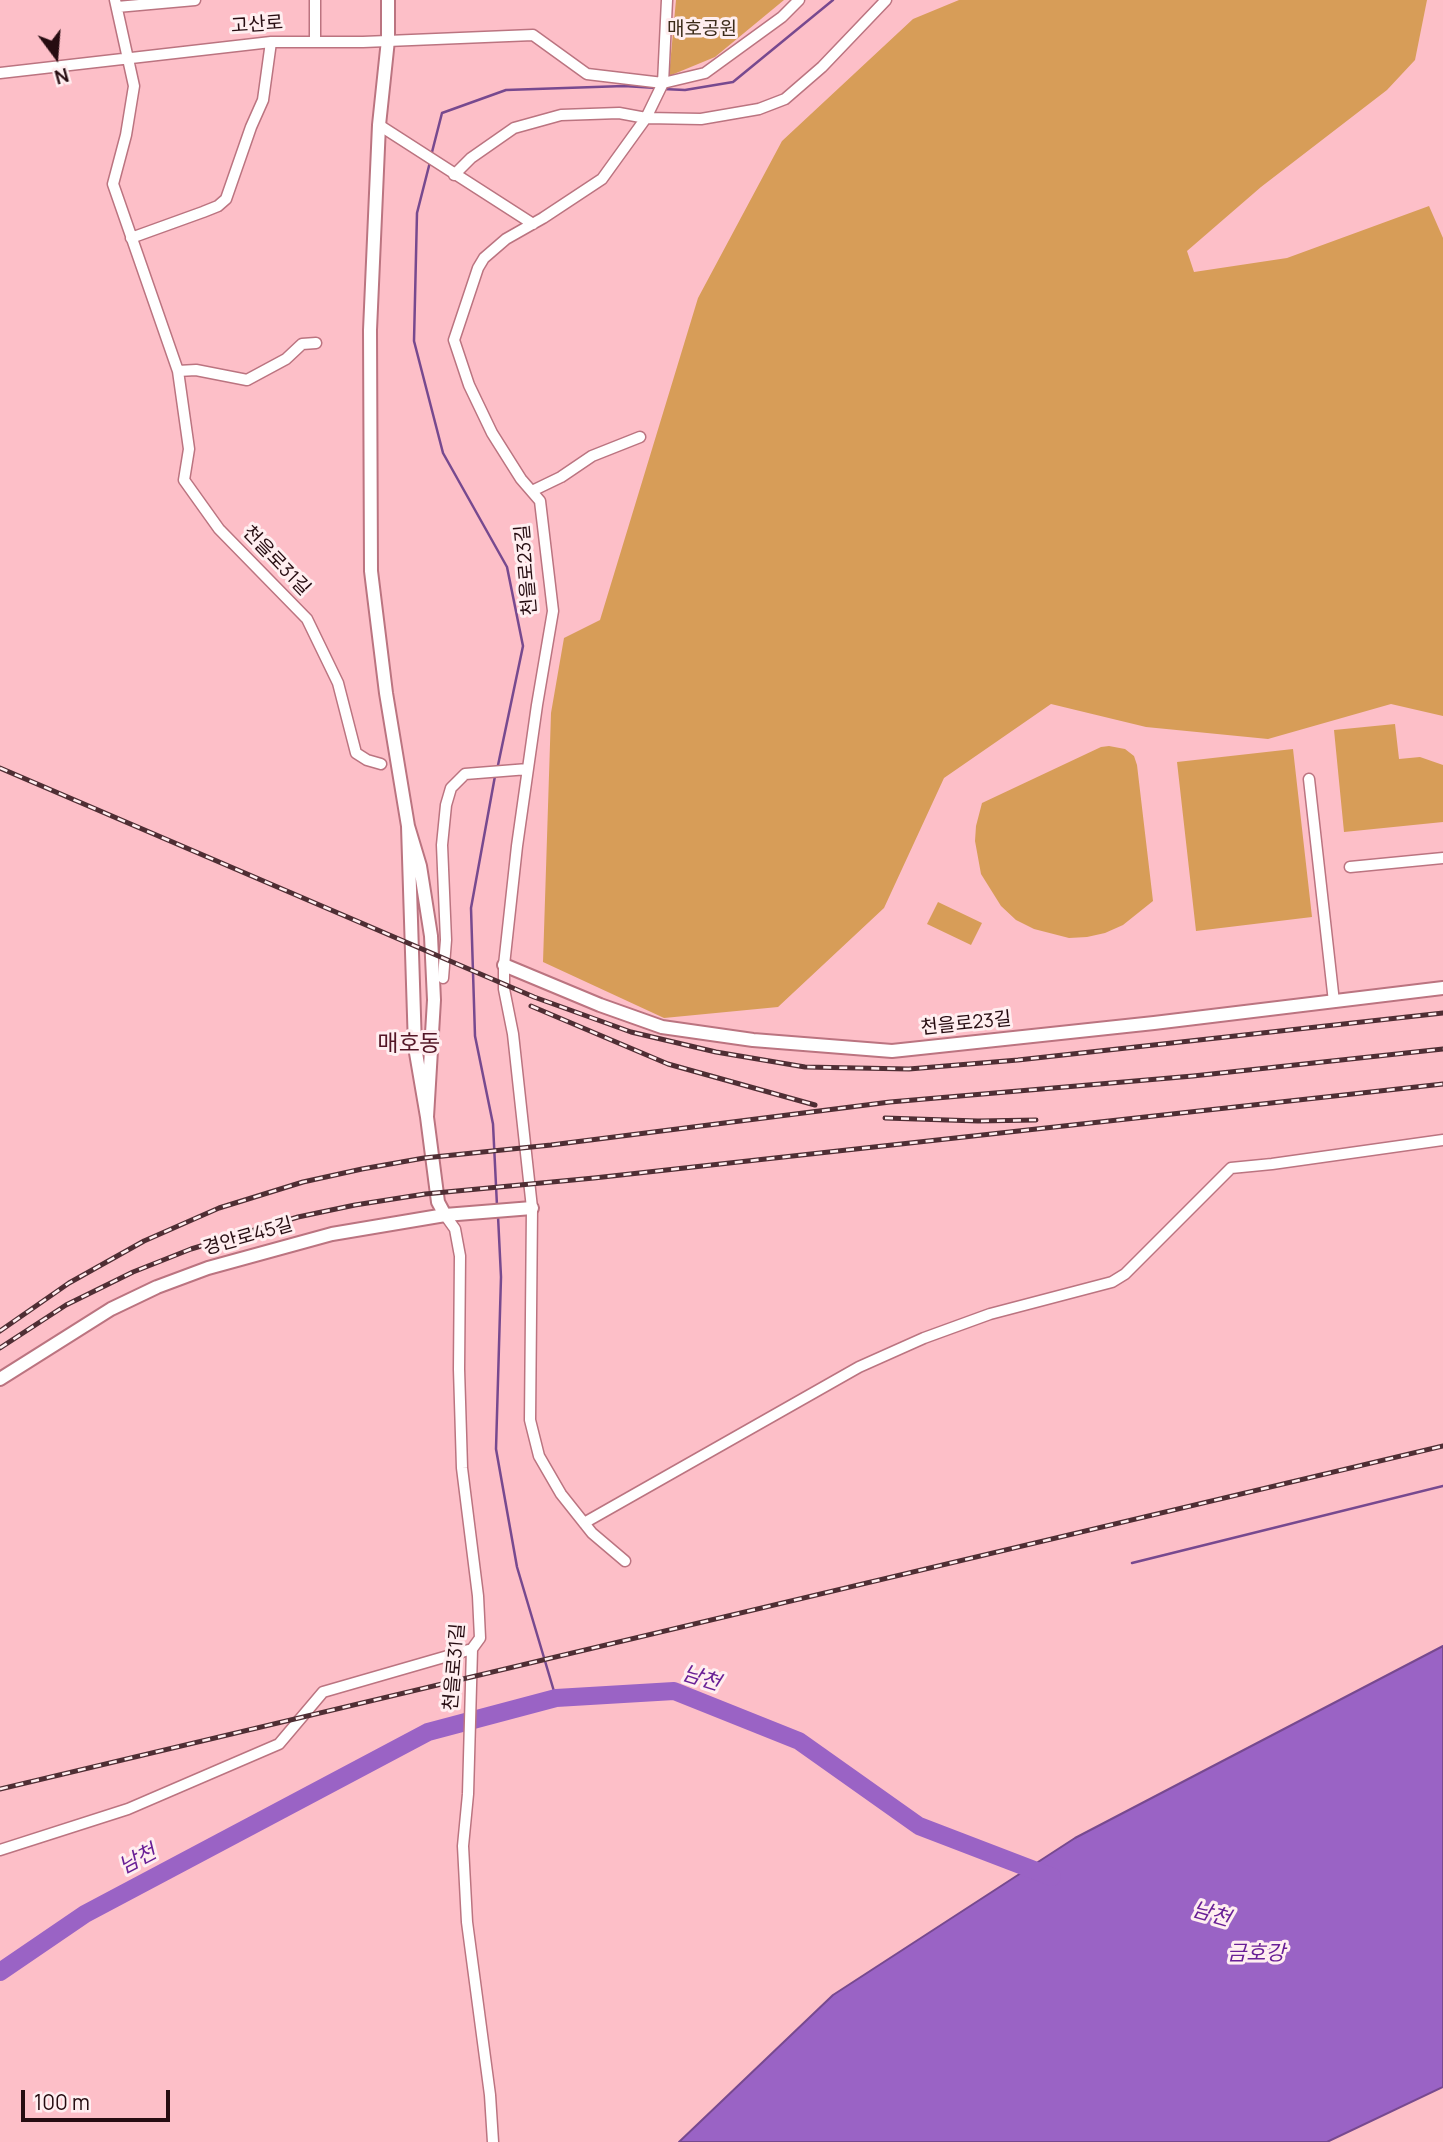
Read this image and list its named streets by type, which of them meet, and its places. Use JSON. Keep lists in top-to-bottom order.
{
  "streets": {
    "street": [
      "고산로",
      "천을로31길",
      "천을로23길",
      "경안로45길"
    ]
  },
  "crossings": [
    ["고산로", "천을로31길"],
    ["고산로", "천을로23길"],
    ["천을로31길", "경안로45길"],
    ["천을로23길", "경안로45길"]
  ],
  "districts": ["매호동"],
  "water": ["남천", "금호강"],
  "parks": ["매호공원"],
  "scale_bar": "100 m",
  "north": "bottom"
}
